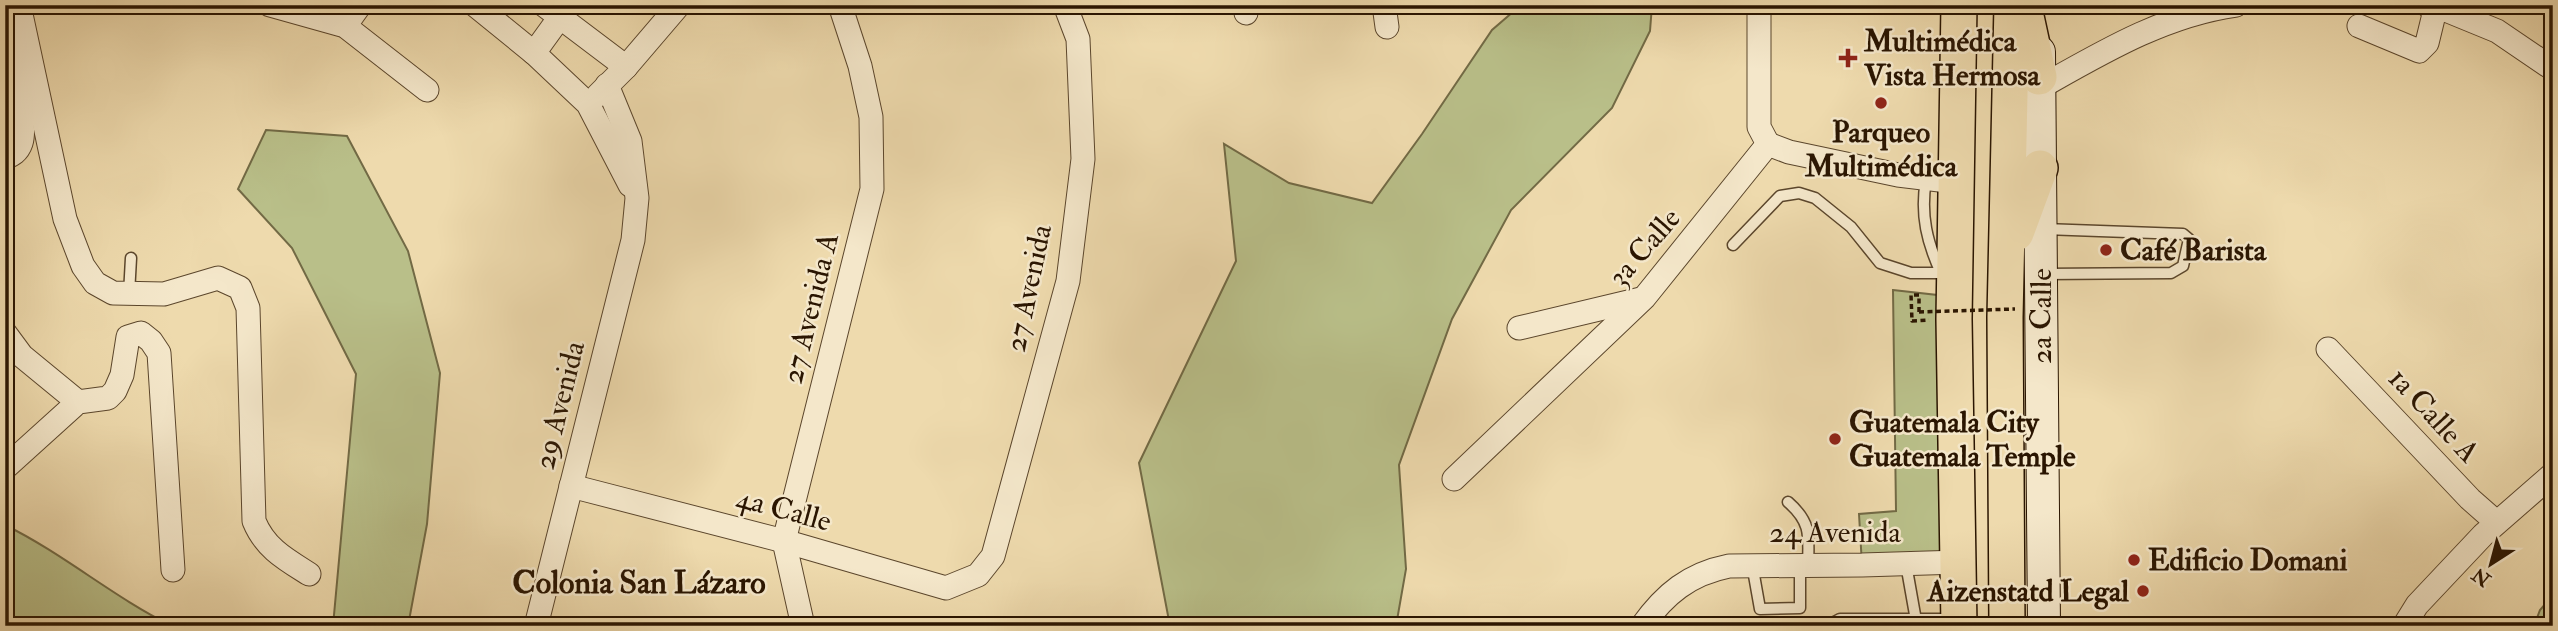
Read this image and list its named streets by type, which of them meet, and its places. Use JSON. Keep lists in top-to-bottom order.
{
  "streets": {
    "street": [
      "3a Calle",
      "27 Avenida",
      "27 Avenida A",
      "2a Calle",
      "29 Avenida",
      "1a Calle A",
      "4a Calle",
      "24 Avenida"
    ]
  },
  "crossings": [
    ["27 Avenida", "4a Calle"],
    ["27 Avenida A", "4a Calle"],
    ["29 Avenida", "4a Calle"]
  ],
  "districts": ["Colonia San Lázaro"],
  "places": {
    "health": ["Multimédica Vista Hermosa"],
    "other": [
      "Parqueo Multimédica",
      "Café Barista",
      "Guatemala City Guatemala Temple",
      "Edificio Domani",
      "Aizenstatd Legal"
    ]
  },
  "north": "bottom left"
}
